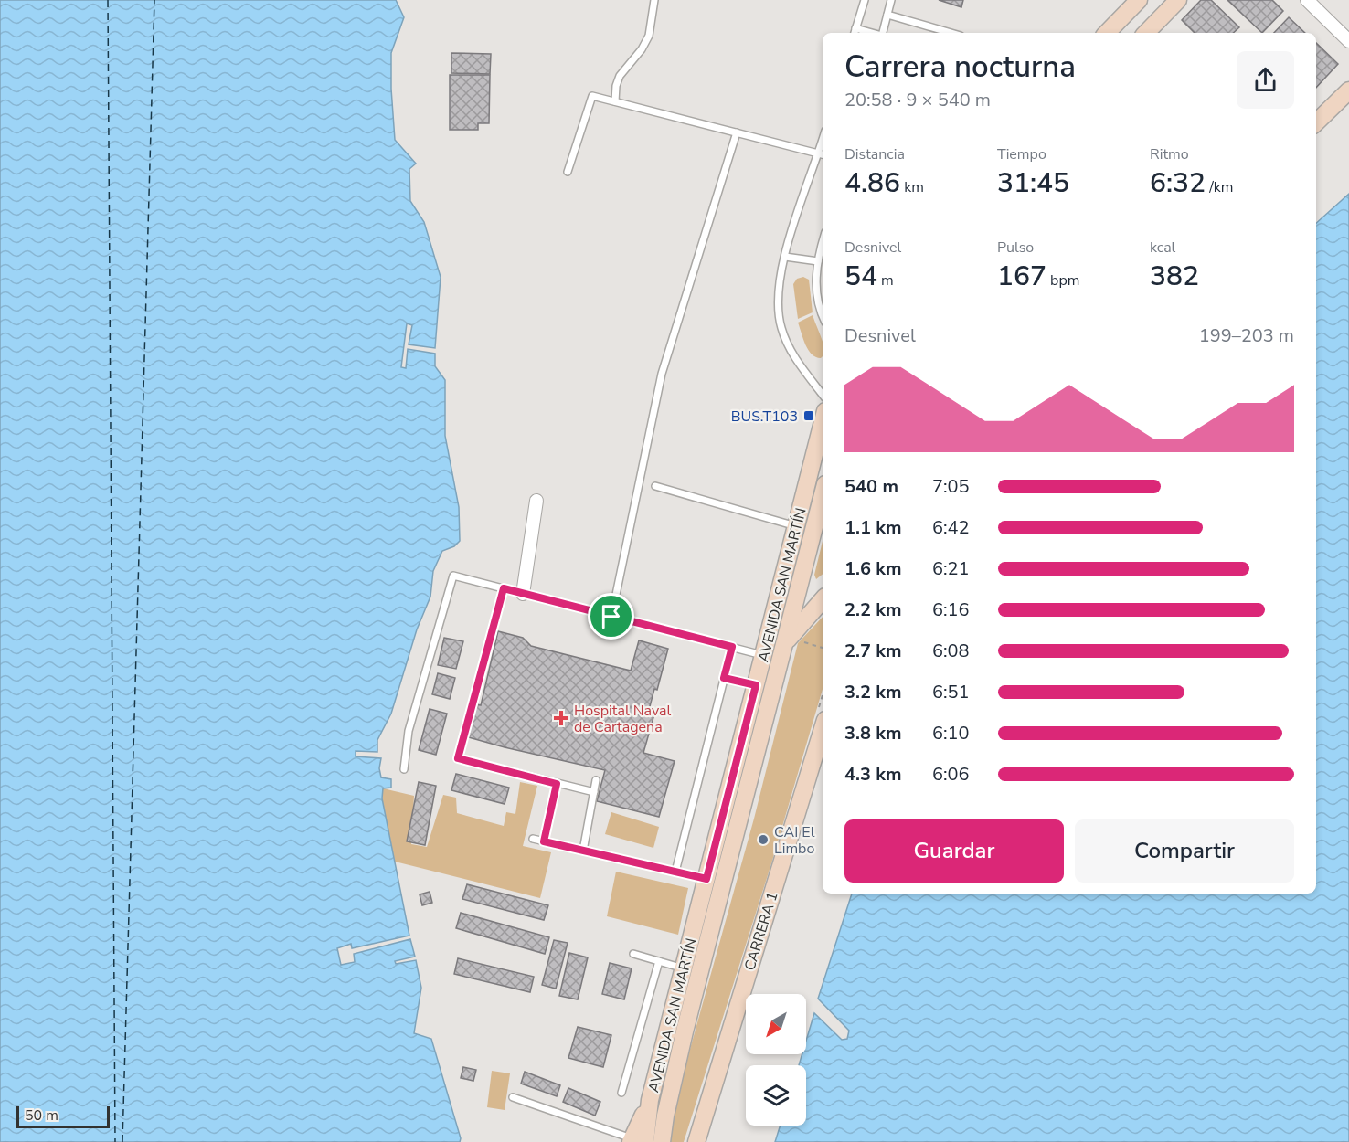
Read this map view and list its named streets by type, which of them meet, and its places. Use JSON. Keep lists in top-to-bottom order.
{
  "streets": {
    "main road": ["AVENIDA SAN MARTÍN", "CARRERA 1"]
  },
  "places": {
    "transit": ["BUS.T103"],
    "health": ["Hospital Naval de Cartagena"],
    "other": ["CAI El Limbo"]
  },
  "scale_bar": "50 m",
  "north": "bottom left",
  "page": {
    "heading": ["Carrera nocturna", "20:58 · 9 × 540 m"],
    "stats": [
      ["Distancia", "4.86 km"],
      ["Tiempo", "31:45"],
      ["Ritmo", "6:32 /km"],
      ["Desnivel", "54 m"],
      ["Pulso", "167 bpm"],
      ["kcal", "382"]
    ],
    "chart": ["Desnivel", "199–203 m"],
    "list": [
      {
        "name": "540 m",
        "note": "7:05"
      },
      {
        "name": "1.1 km",
        "note": "6:42"
      },
      {
        "name": "1.6 km",
        "note": "6:21"
      },
      {
        "name": "2.2 km",
        "note": "6:16"
      },
      {
        "name": "2.7 km",
        "note": "6:08"
      },
      {
        "name": "3.2 km",
        "note": "6:51"
      },
      {
        "name": "3.8 km",
        "note": "6:10"
      },
      {
        "name": "4.3 km",
        "note": "6:06"
      }
    ],
    "buttons": ["Guardar", "Compartir"],
    "scale": "50 m"
  }
}
